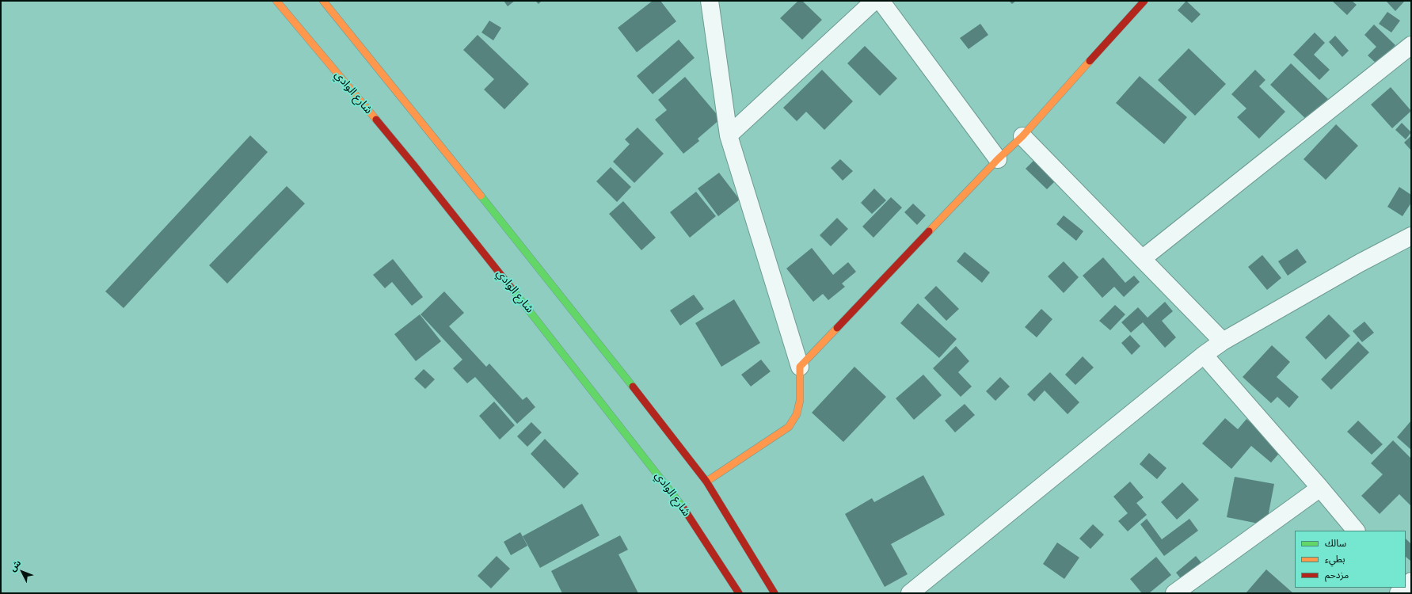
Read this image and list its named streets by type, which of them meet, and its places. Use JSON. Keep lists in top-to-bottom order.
{
  "streets": {
    "main road": ["شارع الوادي"]
  },
  "legend": ["سالك", "بطيء", "مزدحم"],
  "north": "top left"
}
